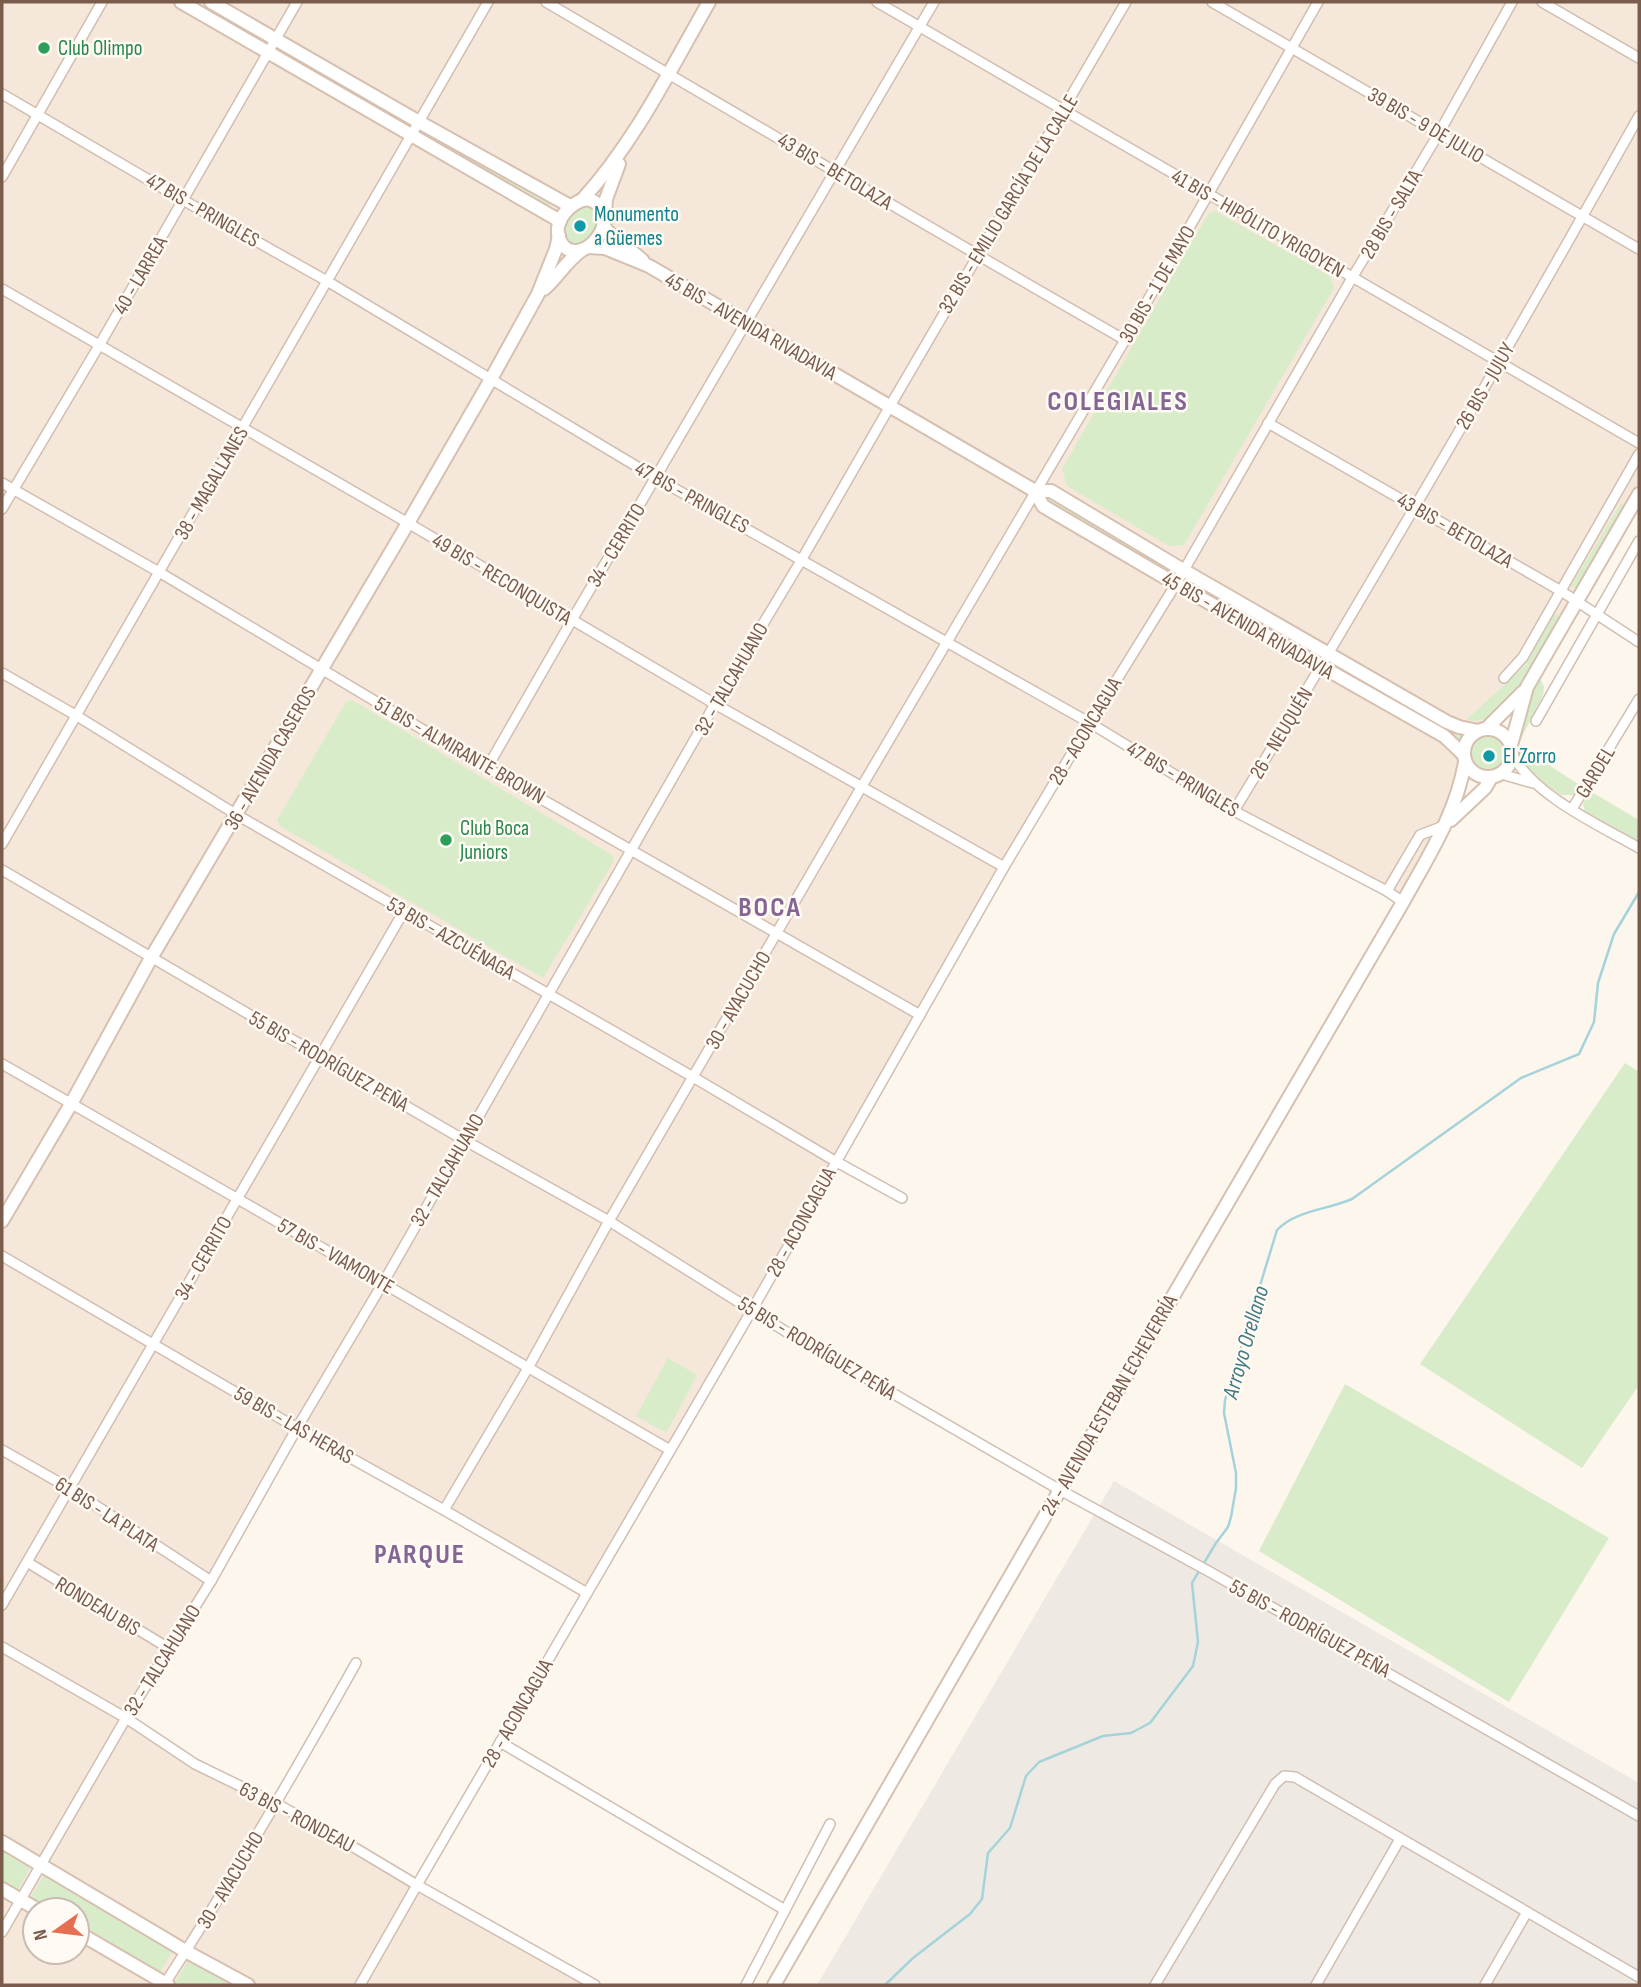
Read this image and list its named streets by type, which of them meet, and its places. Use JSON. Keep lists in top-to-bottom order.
{
  "streets": {
    "main road": ["45 BIS - AVENIDA RIVADAVIA", "36 - AVENIDA CASEROS", "24 - AVENIDA ESTEBAN ECHEVERRÍA"],
    "street": [
      "39 BIS - 9 DE JULIO",
      "43 BIS - BETOLAZA",
      "32 BIS - EMILIO GARCÍA DE LA CALLE",
      "47 BIS - PRINGLES",
      "28 BIS - SALTA",
      "41 BIS - HIPÓLITO YRIGOYEN",
      "40 - LARREA",
      "30 BIS - 1 DE MAYO",
      "26 BIS - JUJUY",
      "38 - MAGALLANES",
      "34 - CERRITO",
      "49 BIS - RECONQUISTA",
      "32 - TALCAHUANO",
      "28 - ACONCAGUA",
      "26 - NEUQUÉN",
      "51 BIS - ALMIRANTE BROWN",
      "GARDEL",
      "53 BIS - AZCUÉNAGA",
      "30 - AYACUCHO",
      "55 BIS - RODRÍGUEZ PEÑA",
      "57 BIS - VIAMONTE",
      "59 BIS - LAS HERAS",
      "61 BIS - LA PLATA",
      "RONDEAU BIS",
      "63 BIS - RONDEAU"
    ]
  },
  "crossings": [
    ["39 BIS - 9 DE JULIO", "28 BIS - SALTA"],
    ["39 BIS - 9 DE JULIO", "30 BIS - 1 DE MAYO"],
    ["39 BIS - 9 DE JULIO", "26 BIS - JUJUY"],
    ["43 BIS - BETOLAZA", "32 BIS - EMILIO GARCÍA DE LA CALLE"],
    ["43 BIS - BETOLAZA", "28 BIS - SALTA"],
    ["43 BIS - BETOLAZA", "30 BIS - 1 DE MAYO"],
    ["43 BIS - BETOLAZA", "26 BIS - JUJUY"],
    ["43 BIS - BETOLAZA", "34 - CERRITO"],
    ["32 BIS - EMILIO GARCÍA DE LA CALLE", "41 BIS - HIPÓLITO YRIGOYEN"],
    ["32 BIS - EMILIO GARCÍA DE LA CALLE", "45 BIS - AVENIDA RIVADAVIA"],
    ["32 BIS - EMILIO GARCÍA DE LA CALLE", "32 - TALCAHUANO"],
    ["47 BIS - PRINGLES", "40 - LARREA"],
    ["47 BIS - PRINGLES", "38 - MAGALLANES"],
    ["47 BIS - PRINGLES", "34 - CERRITO"],
    ["47 BIS - PRINGLES", "32 - TALCAHUANO"],
    ["47 BIS - PRINGLES", "28 - ACONCAGUA"],
    ["47 BIS - PRINGLES", "26 - NEUQUÉN"],
    ["47 BIS - PRINGLES", "36 - AVENIDA CASEROS"],
    ["47 BIS - PRINGLES", "30 - AYACUCHO"],
    ["47 BIS - PRINGLES", "24 - AVENIDA ESTEBAN ECHEVERRÍA"],
    ["28 BIS - SALTA", "41 BIS - HIPÓLITO YRIGOYEN"],
    ["28 BIS - SALTA", "45 BIS - AVENIDA RIVADAVIA"],
    ["28 BIS - SALTA", "28 - ACONCAGUA"],
    ["41 BIS - HIPÓLITO YRIGOYEN", "30 BIS - 1 DE MAYO"],
    ["41 BIS - HIPÓLITO YRIGOYEN", "26 BIS - JUJUY"],
    ["41 BIS - HIPÓLITO YRIGOYEN", "34 - CERRITO"],
    ["40 - LARREA", "49 BIS - RECONQUISTA"],
    ["40 - LARREA", "51 BIS - ALMIRANTE BROWN"],
    ["30 BIS - 1 DE MAYO", "45 BIS - AVENIDA RIVADAVIA"],
    ["30 BIS - 1 DE MAYO", "30 - AYACUCHO"],
    ["45 BIS - AVENIDA RIVADAVIA", "26 BIS - JUJUY"],
    ["45 BIS - AVENIDA RIVADAVIA", "34 - CERRITO"],
    ["45 BIS - AVENIDA RIVADAVIA", "32 - TALCAHUANO"],
    ["45 BIS - AVENIDA RIVADAVIA", "28 - ACONCAGUA"],
    ["45 BIS - AVENIDA RIVADAVIA", "26 - NEUQUÉN"],
    ["45 BIS - AVENIDA RIVADAVIA", "36 - AVENIDA CASEROS"],
    ["45 BIS - AVENIDA RIVADAVIA", "30 - AYACUCHO"],
    ["45 BIS - AVENIDA RIVADAVIA", "24 - AVENIDA ESTEBAN ECHEVERRÍA"],
    ["26 BIS - JUJUY", "26 - NEUQUÉN"],
    ["38 - MAGALLANES", "49 BIS - RECONQUISTA"],
    ["38 - MAGALLANES", "51 BIS - ALMIRANTE BROWN"],
    ["38 - MAGALLANES", "53 BIS - AZCUÉNAGA"],
    ["34 - CERRITO", "49 BIS - RECONQUISTA"],
    ["34 - CERRITO", "51 BIS - ALMIRANTE BROWN"],
    ["34 - CERRITO", "53 BIS - AZCUÉNAGA"],
    ["34 - CERRITO", "55 BIS - RODRÍGUEZ PEÑA"],
    ["34 - CERRITO", "57 BIS - VIAMONTE"],
    ["34 - CERRITO", "59 BIS - LAS HERAS"],
    ["34 - CERRITO", "61 BIS - LA PLATA"],
    ["34 - CERRITO", "RONDEAU BIS"],
    ["49 BIS - RECONQUISTA", "32 - TALCAHUANO"],
    ["49 BIS - RECONQUISTA", "28 - ACONCAGUA"],
    ["49 BIS - RECONQUISTA", "36 - AVENIDA CASEROS"],
    ["49 BIS - RECONQUISTA", "30 - AYACUCHO"],
    ["32 - TALCAHUANO", "51 BIS - ALMIRANTE BROWN"],
    ["32 - TALCAHUANO", "53 BIS - AZCUÉNAGA"],
    ["32 - TALCAHUANO", "55 BIS - RODRÍGUEZ PEÑA"],
    ["32 - TALCAHUANO", "57 BIS - VIAMONTE"],
    ["32 - TALCAHUANO", "59 BIS - LAS HERAS"],
    ["32 - TALCAHUANO", "61 BIS - LA PLATA"],
    ["32 - TALCAHUANO", "RONDEAU BIS"],
    ["32 - TALCAHUANO", "63 BIS - RONDEAU"],
    ["28 - ACONCAGUA", "51 BIS - ALMIRANTE BROWN"],
    ["28 - ACONCAGUA", "53 BIS - AZCUÉNAGA"],
    ["28 - ACONCAGUA", "55 BIS - RODRÍGUEZ PEÑA"],
    ["28 - ACONCAGUA", "57 BIS - VIAMONTE"],
    ["28 - ACONCAGUA", "59 BIS - LAS HERAS"],
    ["28 - ACONCAGUA", "63 BIS - RONDEAU"],
    ["51 BIS - ALMIRANTE BROWN", "36 - AVENIDA CASEROS"],
    ["51 BIS - ALMIRANTE BROWN", "30 - AYACUCHO"],
    ["36 - AVENIDA CASEROS", "53 BIS - AZCUÉNAGA"],
    ["36 - AVENIDA CASEROS", "55 BIS - RODRÍGUEZ PEÑA"],
    ["36 - AVENIDA CASEROS", "57 BIS - VIAMONTE"],
    ["53 BIS - AZCUÉNAGA", "30 - AYACUCHO"],
    ["30 - AYACUCHO", "55 BIS - RODRÍGUEZ PEÑA"],
    ["30 - AYACUCHO", "57 BIS - VIAMONTE"],
    ["30 - AYACUCHO", "59 BIS - LAS HERAS"],
    ["30 - AYACUCHO", "63 BIS - RONDEAU"],
    ["55 BIS - RODRÍGUEZ PEÑA", "24 - AVENIDA ESTEBAN ECHEVERRÍA"]
  ],
  "districts": ["COLEGIALES", "BOCA", "PARQUE"],
  "water": ["Arroyo Orellano"],
  "places": [
    "Club Olimpo",
    "Monumento a Güemes",
    "El Zorro",
    "Club Boca Juniors"
  ],
  "north": "left"
}
